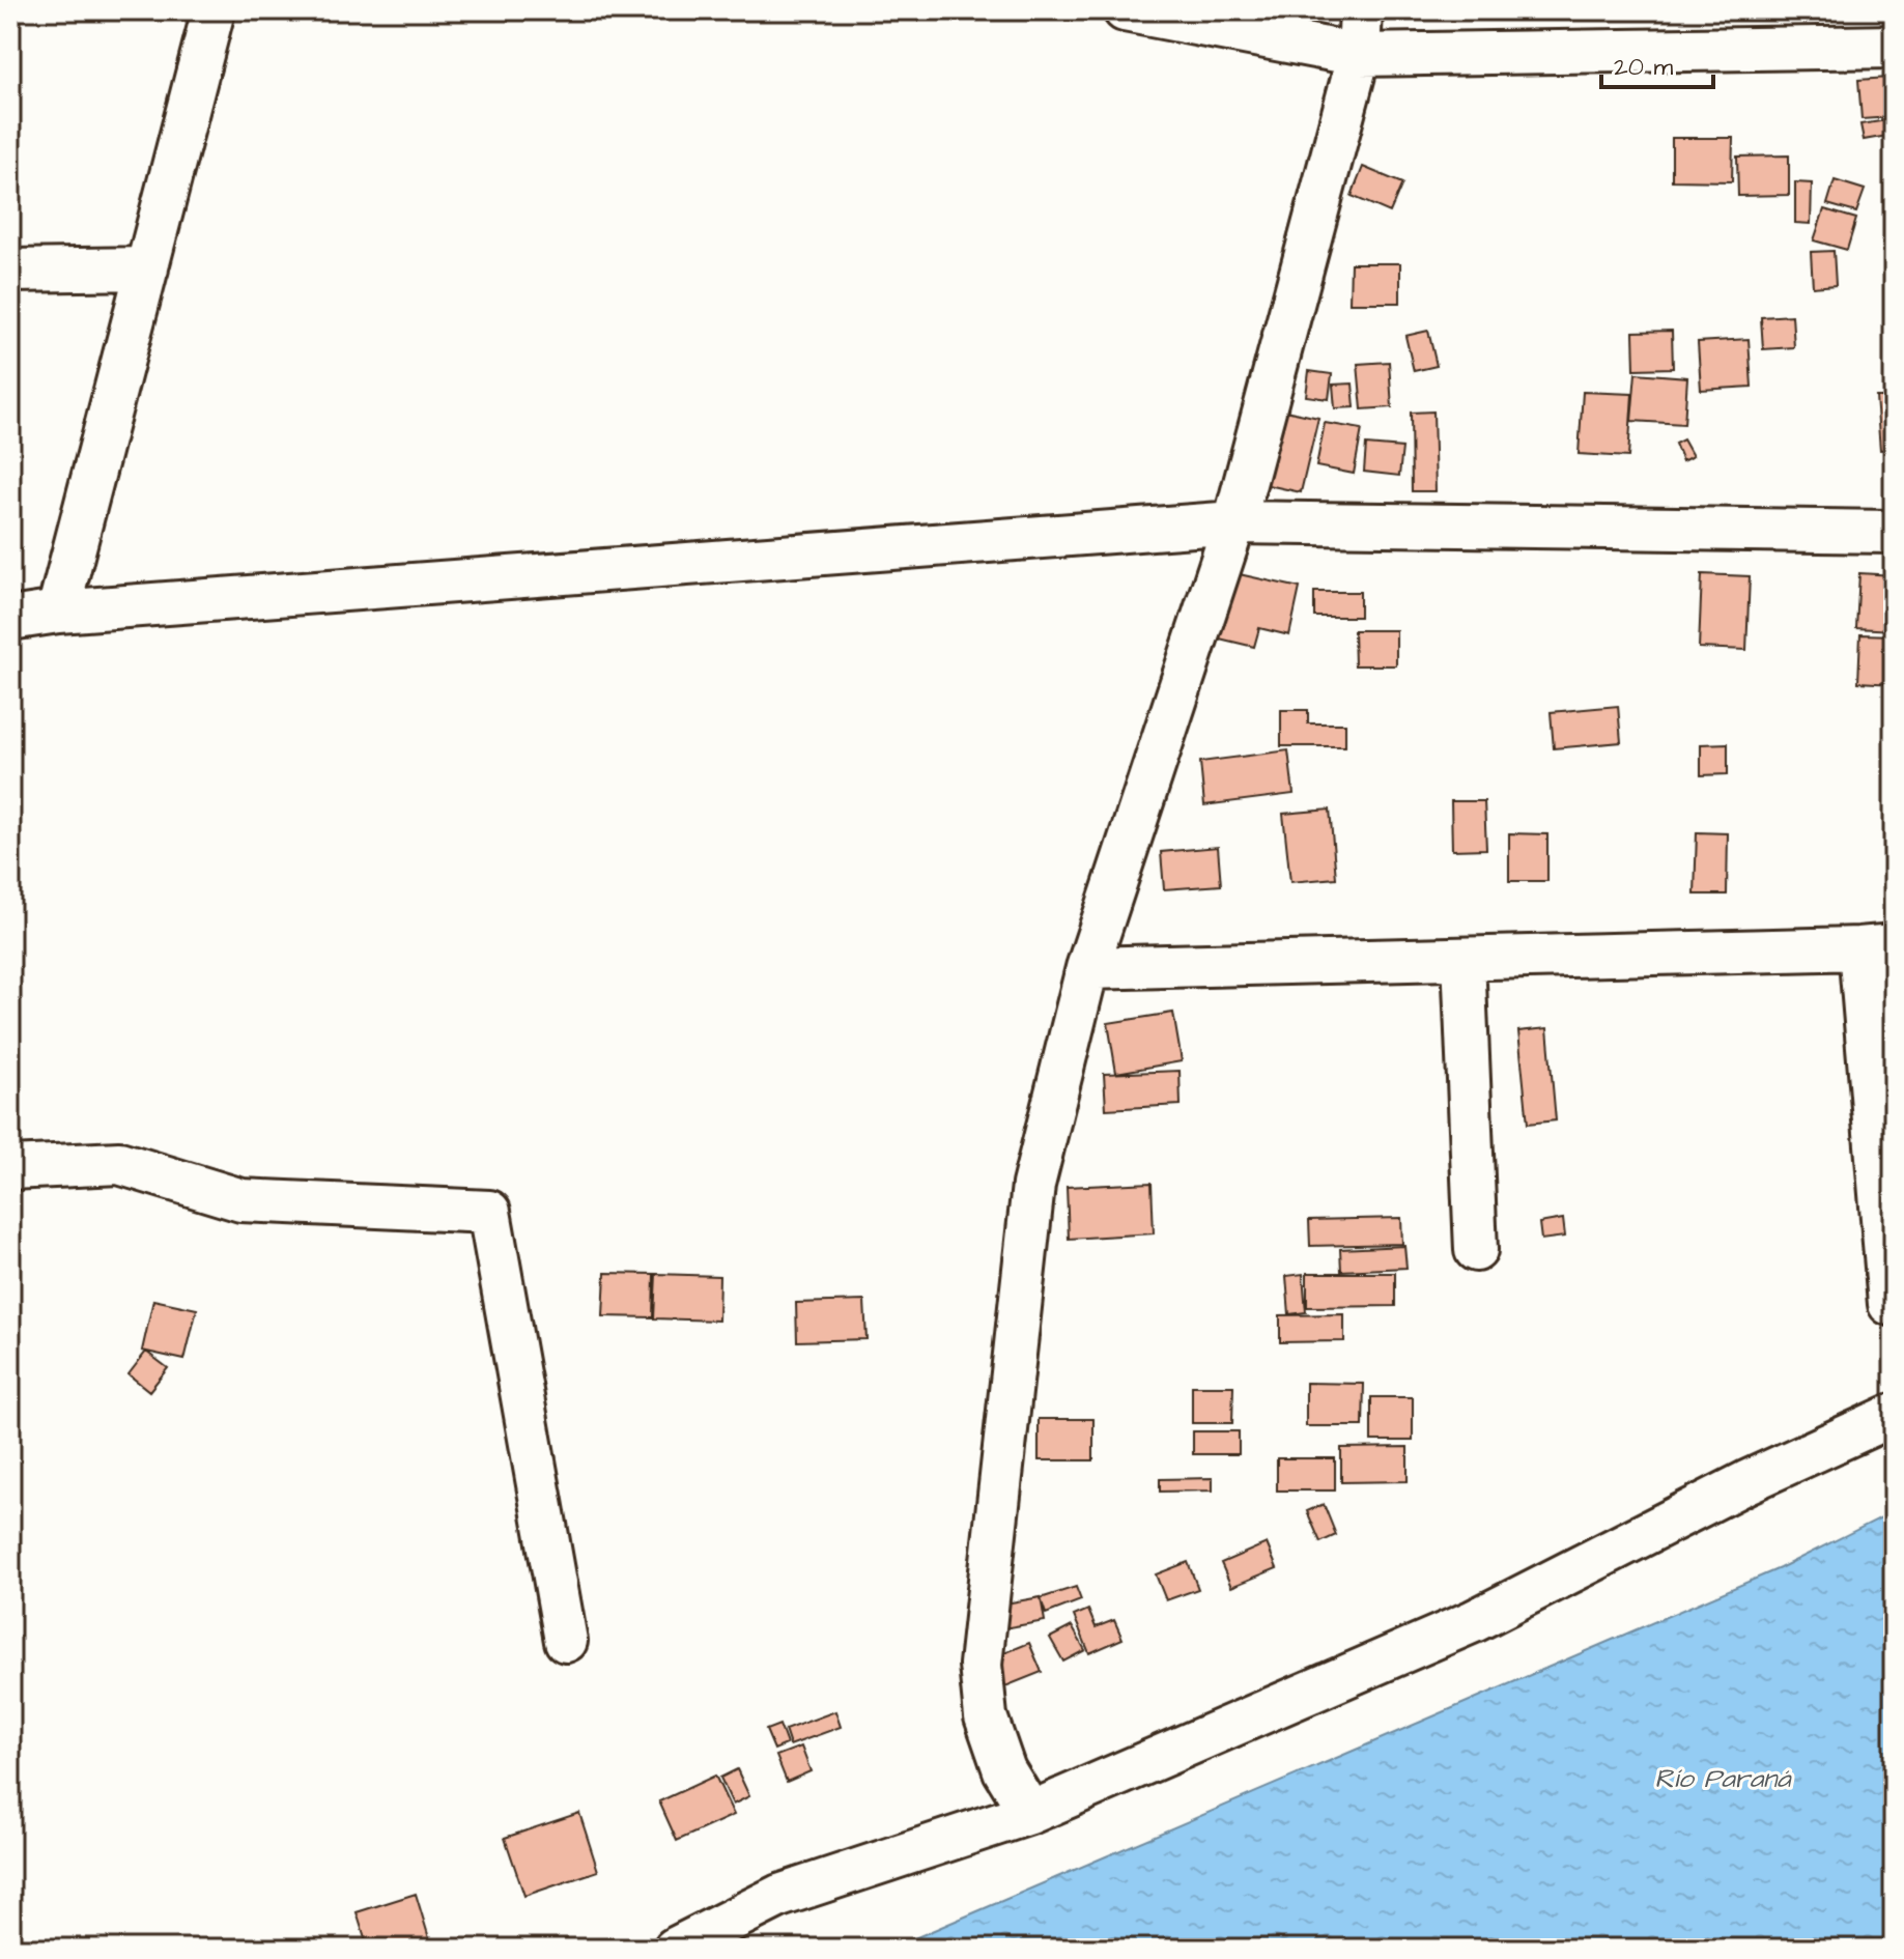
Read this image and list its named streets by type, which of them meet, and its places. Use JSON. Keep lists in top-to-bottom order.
{
  "water": ["Río Paraná"],
  "scale_bar": "20 m"
}
